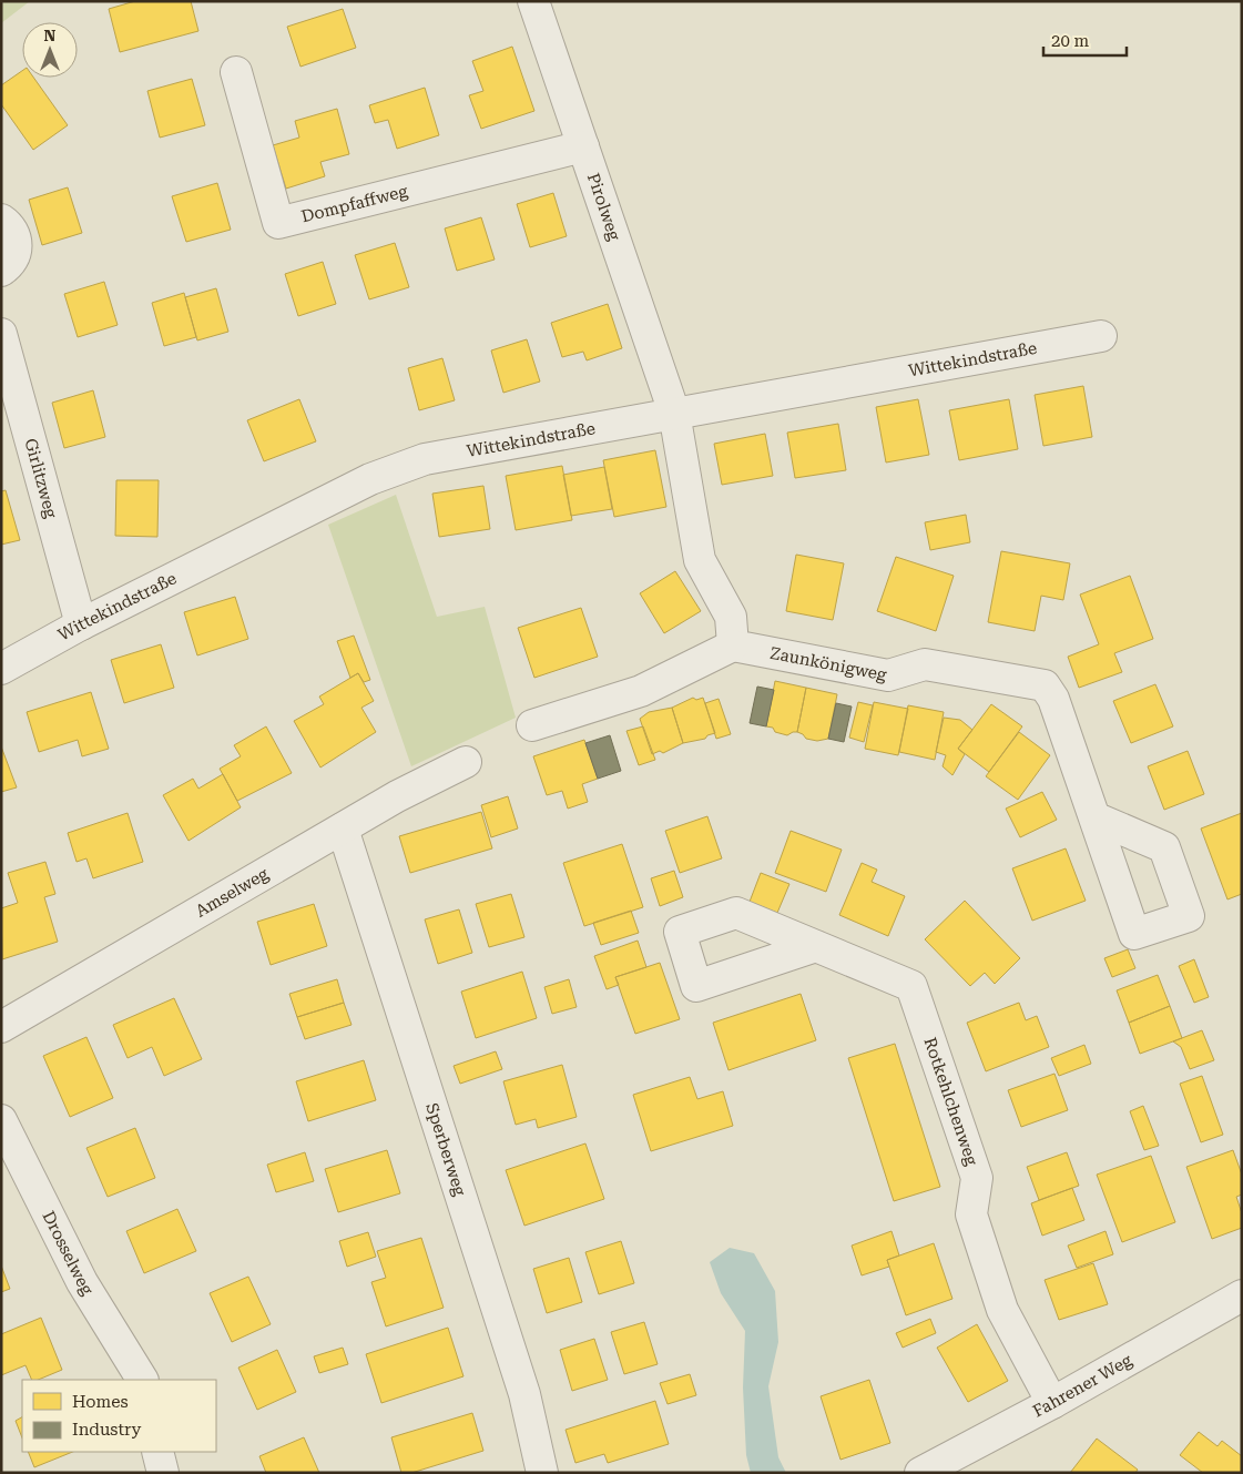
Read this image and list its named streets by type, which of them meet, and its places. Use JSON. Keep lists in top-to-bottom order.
{
  "streets": {
    "street": [
      "Dompfaffweg",
      "Pirolweg",
      "Wittekindstraße",
      "Girlitzweg",
      "Zaunkönigweg",
      "Amselweg",
      "Rotkehlchenweg",
      "Sperberweg",
      "Drosselweg",
      "Fahrener Weg"
    ]
  },
  "crossings": [
    ["Dompfaffweg", "Pirolweg"],
    ["Pirolweg", "Wittekindstraße"],
    ["Wittekindstraße", "Girlitzweg"],
    ["Amselweg", "Sperberweg"],
    ["Rotkehlchenweg", "Fahrener Weg"]
  ],
  "legend": ["Homes", "Industry"],
  "scale_bar": "20 m",
  "north": "top"
}
